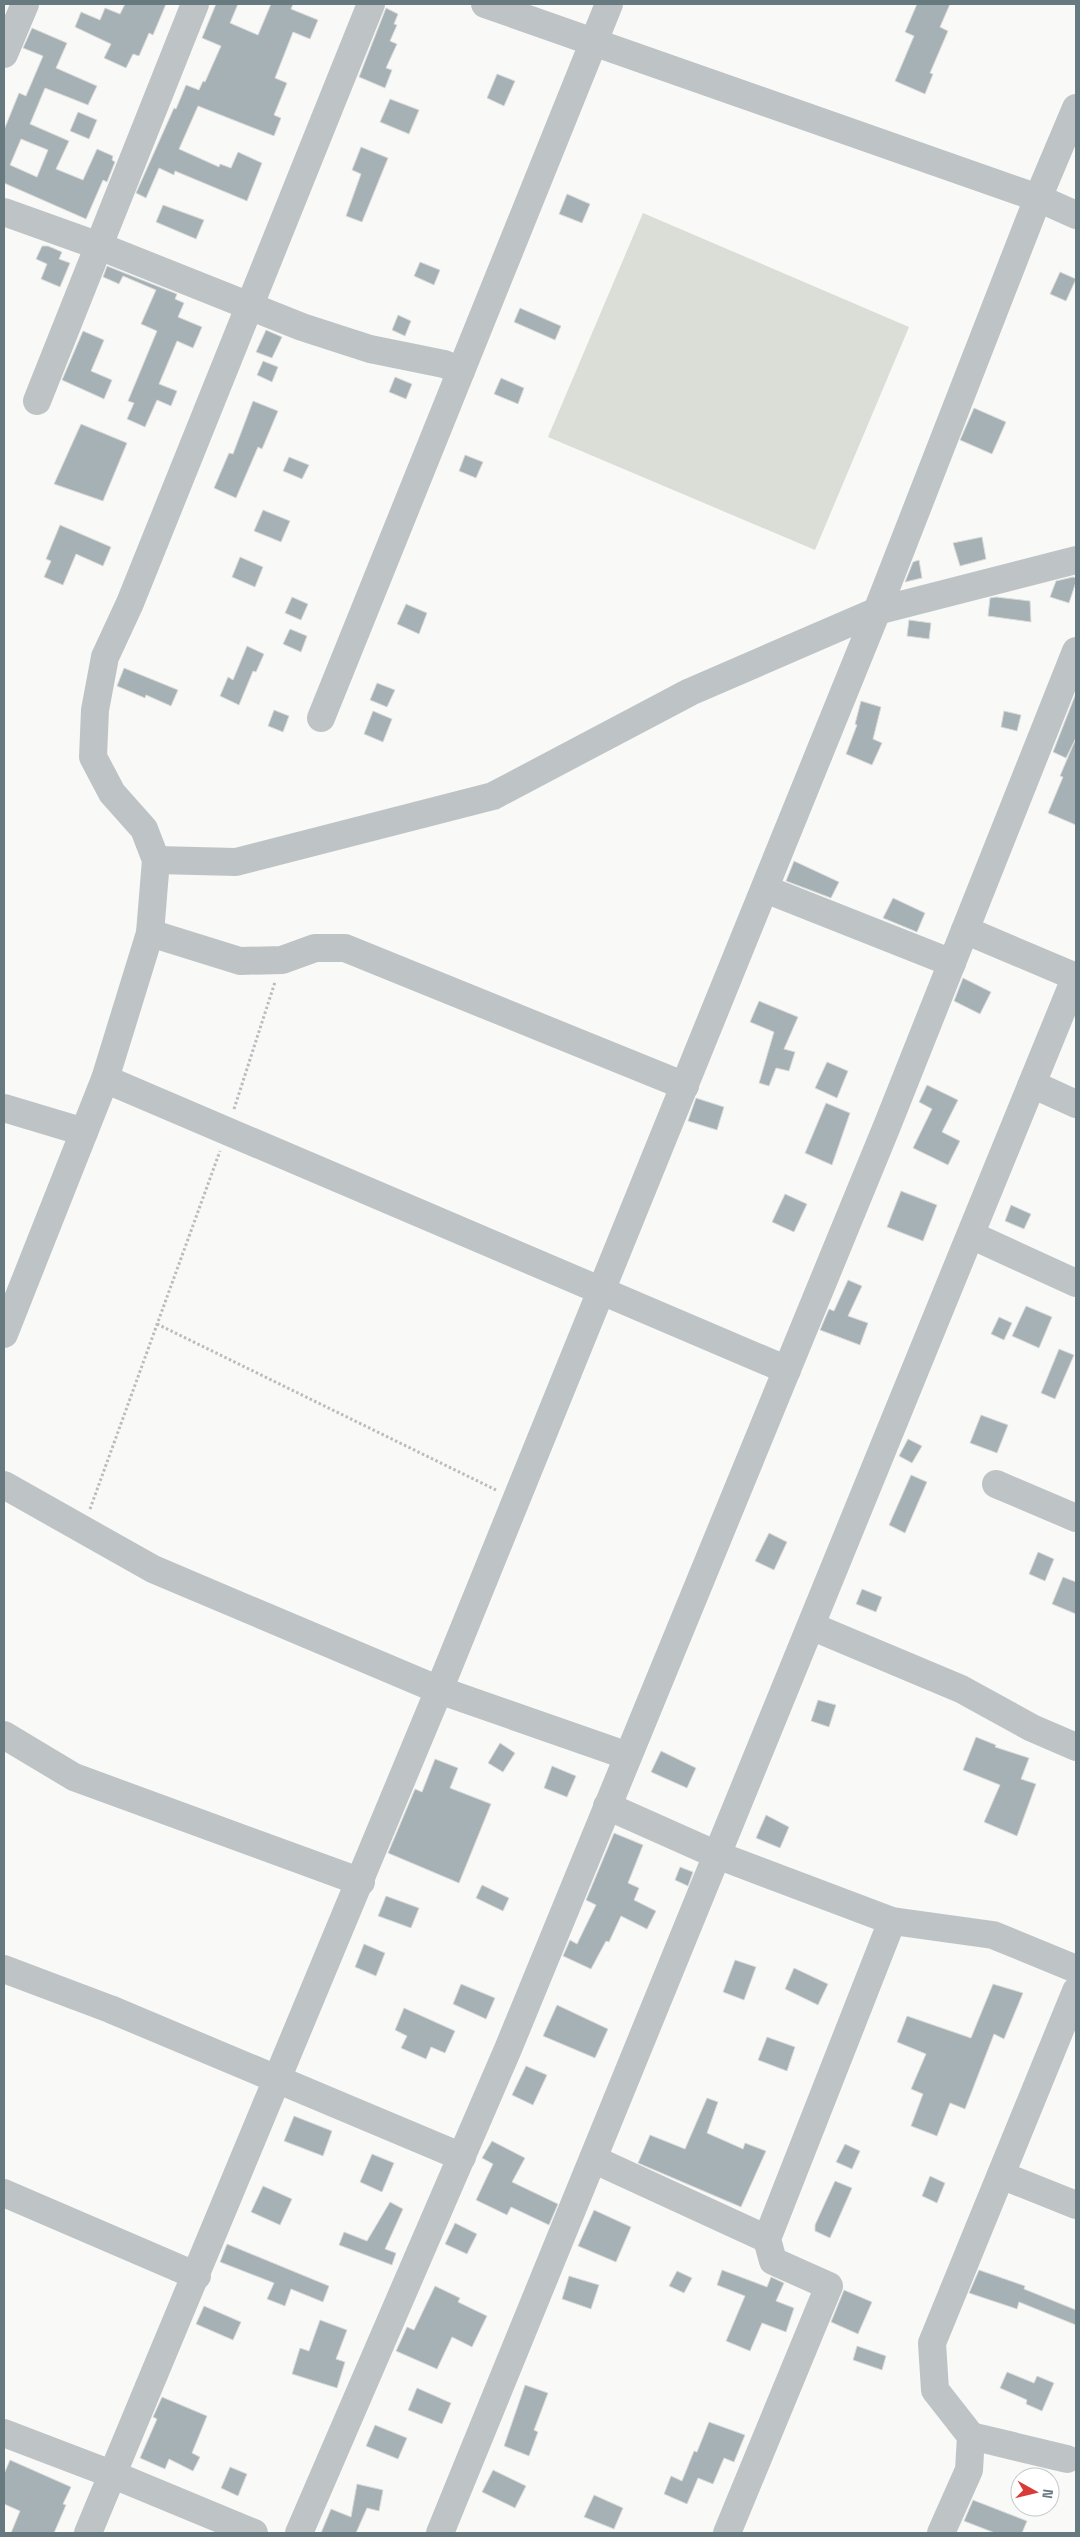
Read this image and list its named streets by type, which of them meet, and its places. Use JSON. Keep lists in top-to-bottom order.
{
  "north": "right"
}
